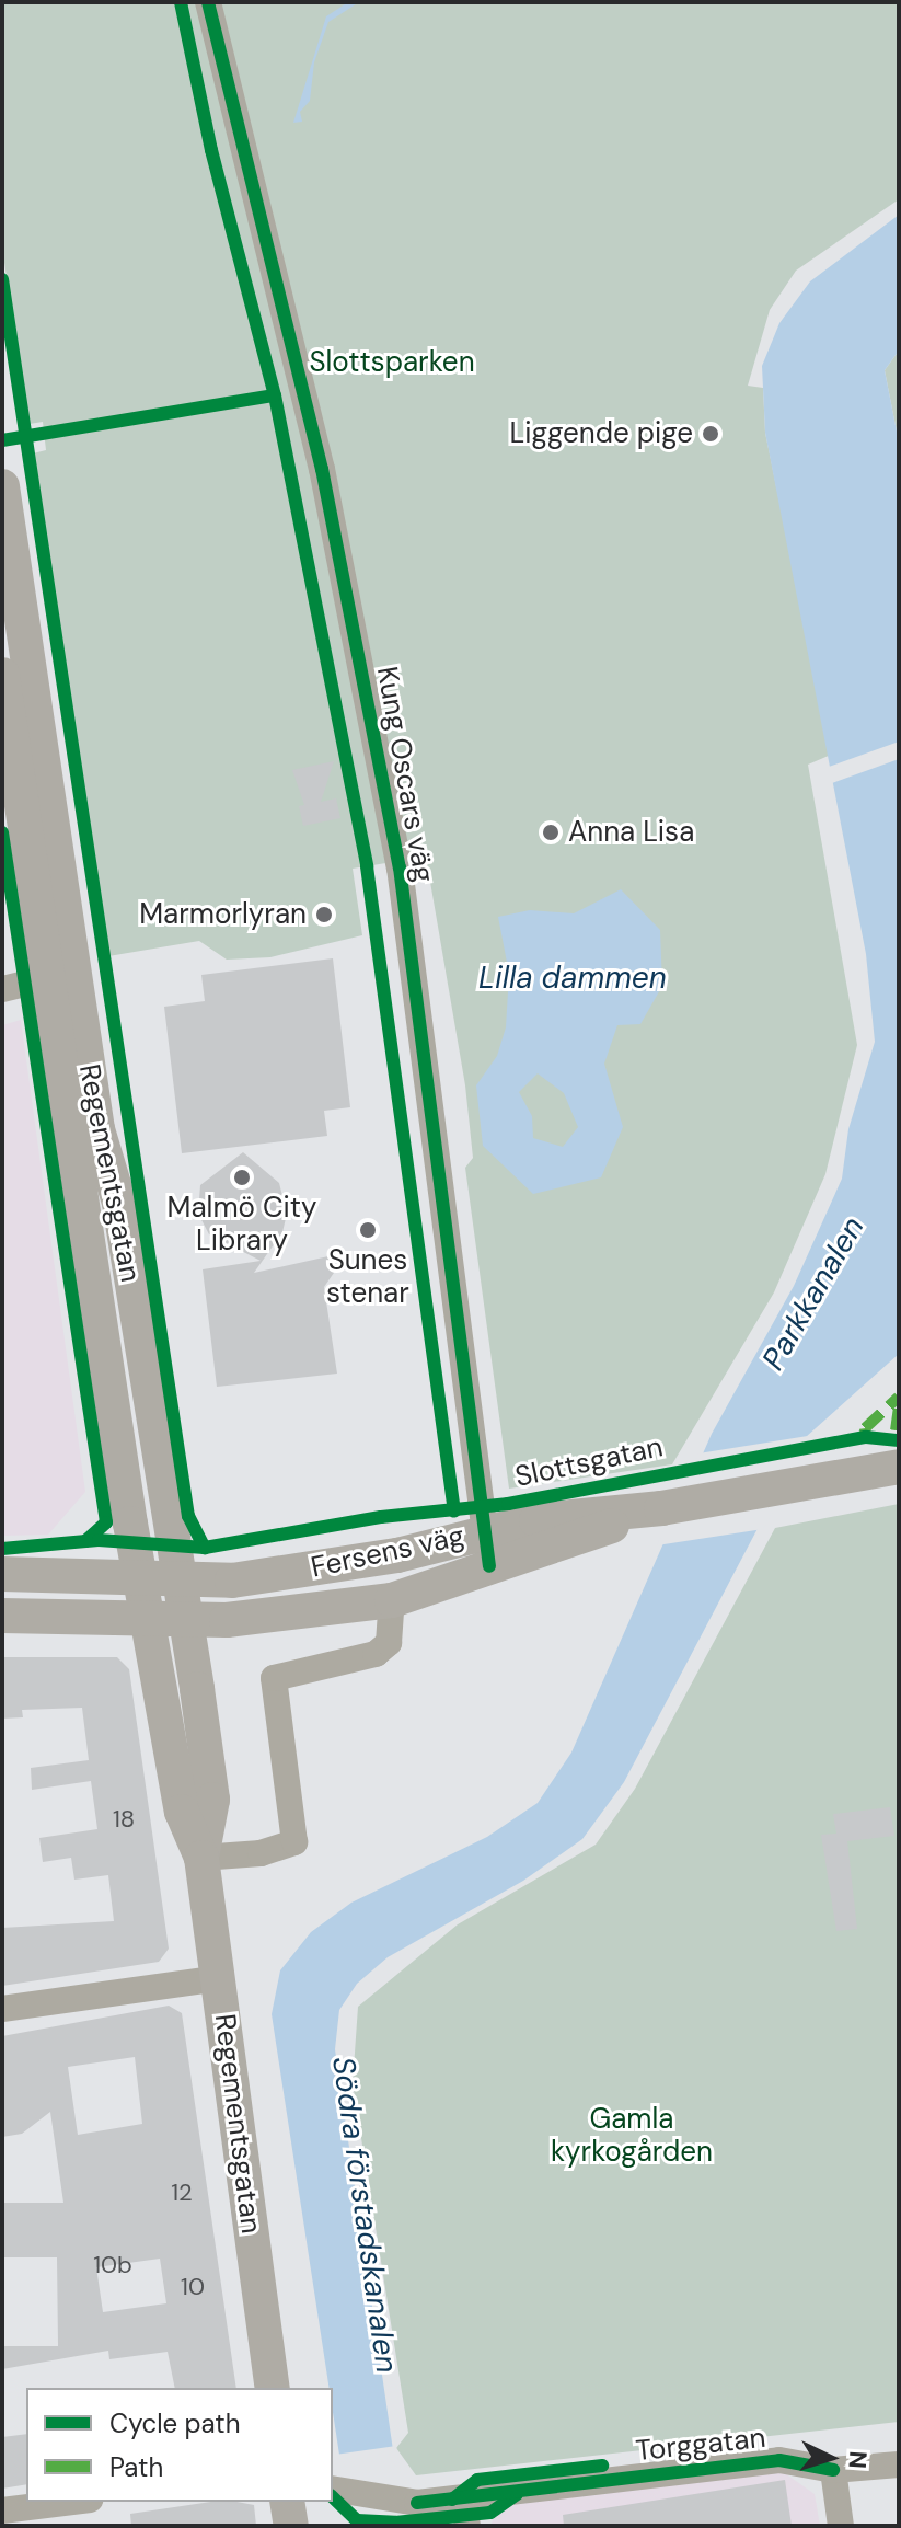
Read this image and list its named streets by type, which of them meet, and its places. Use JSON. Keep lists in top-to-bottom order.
{
  "streets": {
    "main road": ["Regementsgatan", "Fersens väg"],
    "street": ["Kung Oscars väg", "Torggatan"],
    "cycle path": ["Slottsgatan"]
  },
  "crossings": [
    ["Kung Oscars väg", "Fersens väg"],
    ["Regementsgatan", "Fersens väg"]
  ],
  "water": ["Lilla dammen", "Parkkanalen", "Södra förstadskanalen"],
  "parks": ["Slottsparken", "Gamla kyrkogården"],
  "places": [
    "Liggende pige",
    "Anna Lisa",
    "Marmorlyran",
    "Malmö City Library",
    "Sunes stenar"
  ],
  "house_numbers": [
    "18",
    "12",
    "10b",
    "10"
  ],
  "legend": ["Cycle path", "Path"],
  "north": "right"
}
